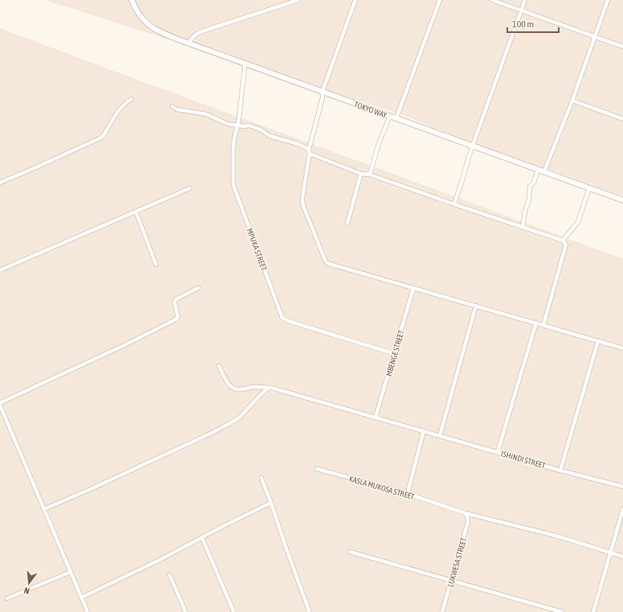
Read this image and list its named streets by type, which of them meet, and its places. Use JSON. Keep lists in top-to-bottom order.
{
  "streets": {
    "street": [
      "TOKYO WAY",
      "MPUKA STREET",
      "MBENGE STREET",
      "ISHINDI STREET",
      "KASLA MUKOSA STREET",
      "LUKWESA STREET"
    ]
  },
  "crossings": [
    ["TOKYO WAY", "MPUKA STREET"],
    ["MPUKA STREET", "MBENGE STREET"],
    ["MBENGE STREET", "ISHINDI STREET"],
    ["KASLA MUKOSA STREET", "LUKWESA STREET"]
  ],
  "scale_bar": "100 m",
  "north": "bottom"
}
